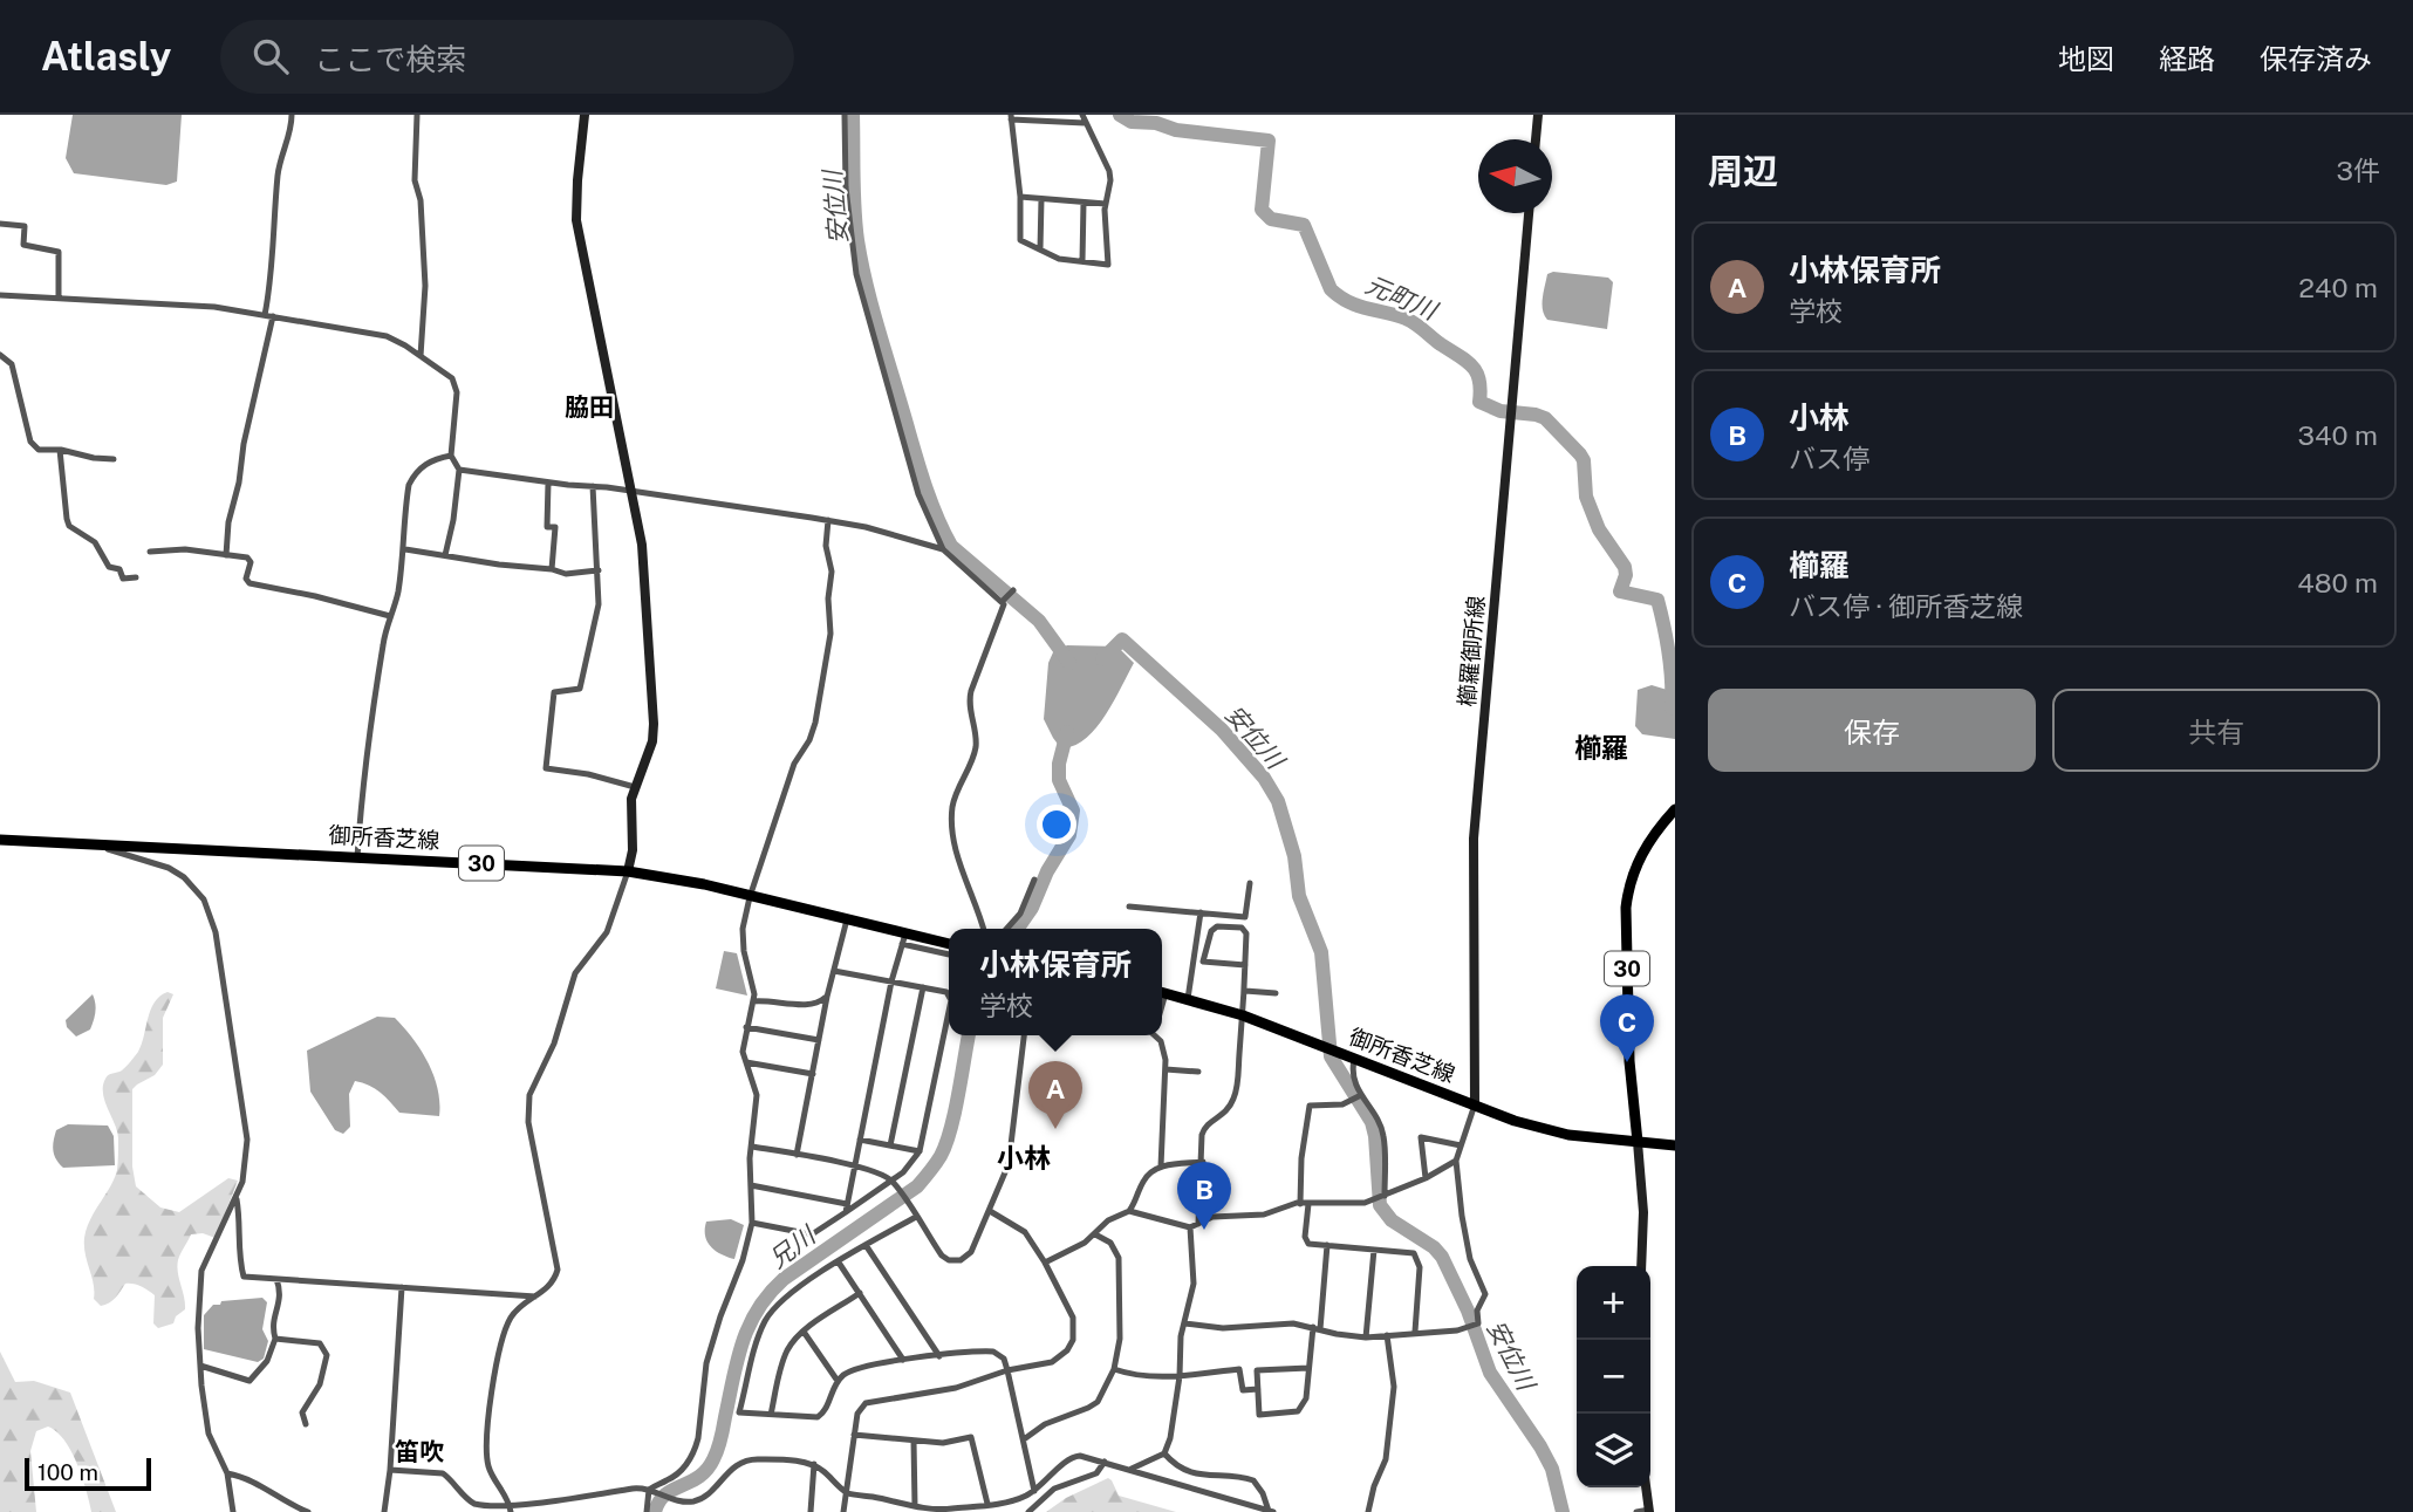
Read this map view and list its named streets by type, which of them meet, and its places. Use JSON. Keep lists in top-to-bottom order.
{
  "streets": {
    "main road": ["櫛羅御所線", "御所香芝線", "30"]
  },
  "crossings": [
    ["櫛羅御所線", "御所香芝線"],
    ["御所香芝線", "30"]
  ],
  "districts": [
    "脇田",
    "櫛羅",
    "小林",
    "笛吹"
  ],
  "water": ["安位川", "元町川", "兄川"],
  "scale_bar": "100 m",
  "north": "left",
  "page": {
    "header": "Atlasly",
    "search": "ここで検索",
    "nav": ["地図", "経路", "保存済み"],
    "heading": ["周辺", "3件"],
    "list": [
      {
        "mark": "A",
        "name": "小林保育所",
        "note": "学校",
        "value": "240 m"
      },
      {
        "mark": "B",
        "name": "小林",
        "note": "バス停",
        "value": "340 m"
      },
      {
        "mark": "C",
        "name": "櫛羅",
        "note": "バス停 · 御所香芝線",
        "value": "480 m"
      }
    ],
    "buttons": ["保存", "共有"],
    "popup": ["小林保育所", "学校"],
    "pins": ["C", "A", "B"],
    "map_buttons": ["+", "−"],
    "scale": "100 m"
  }
}
